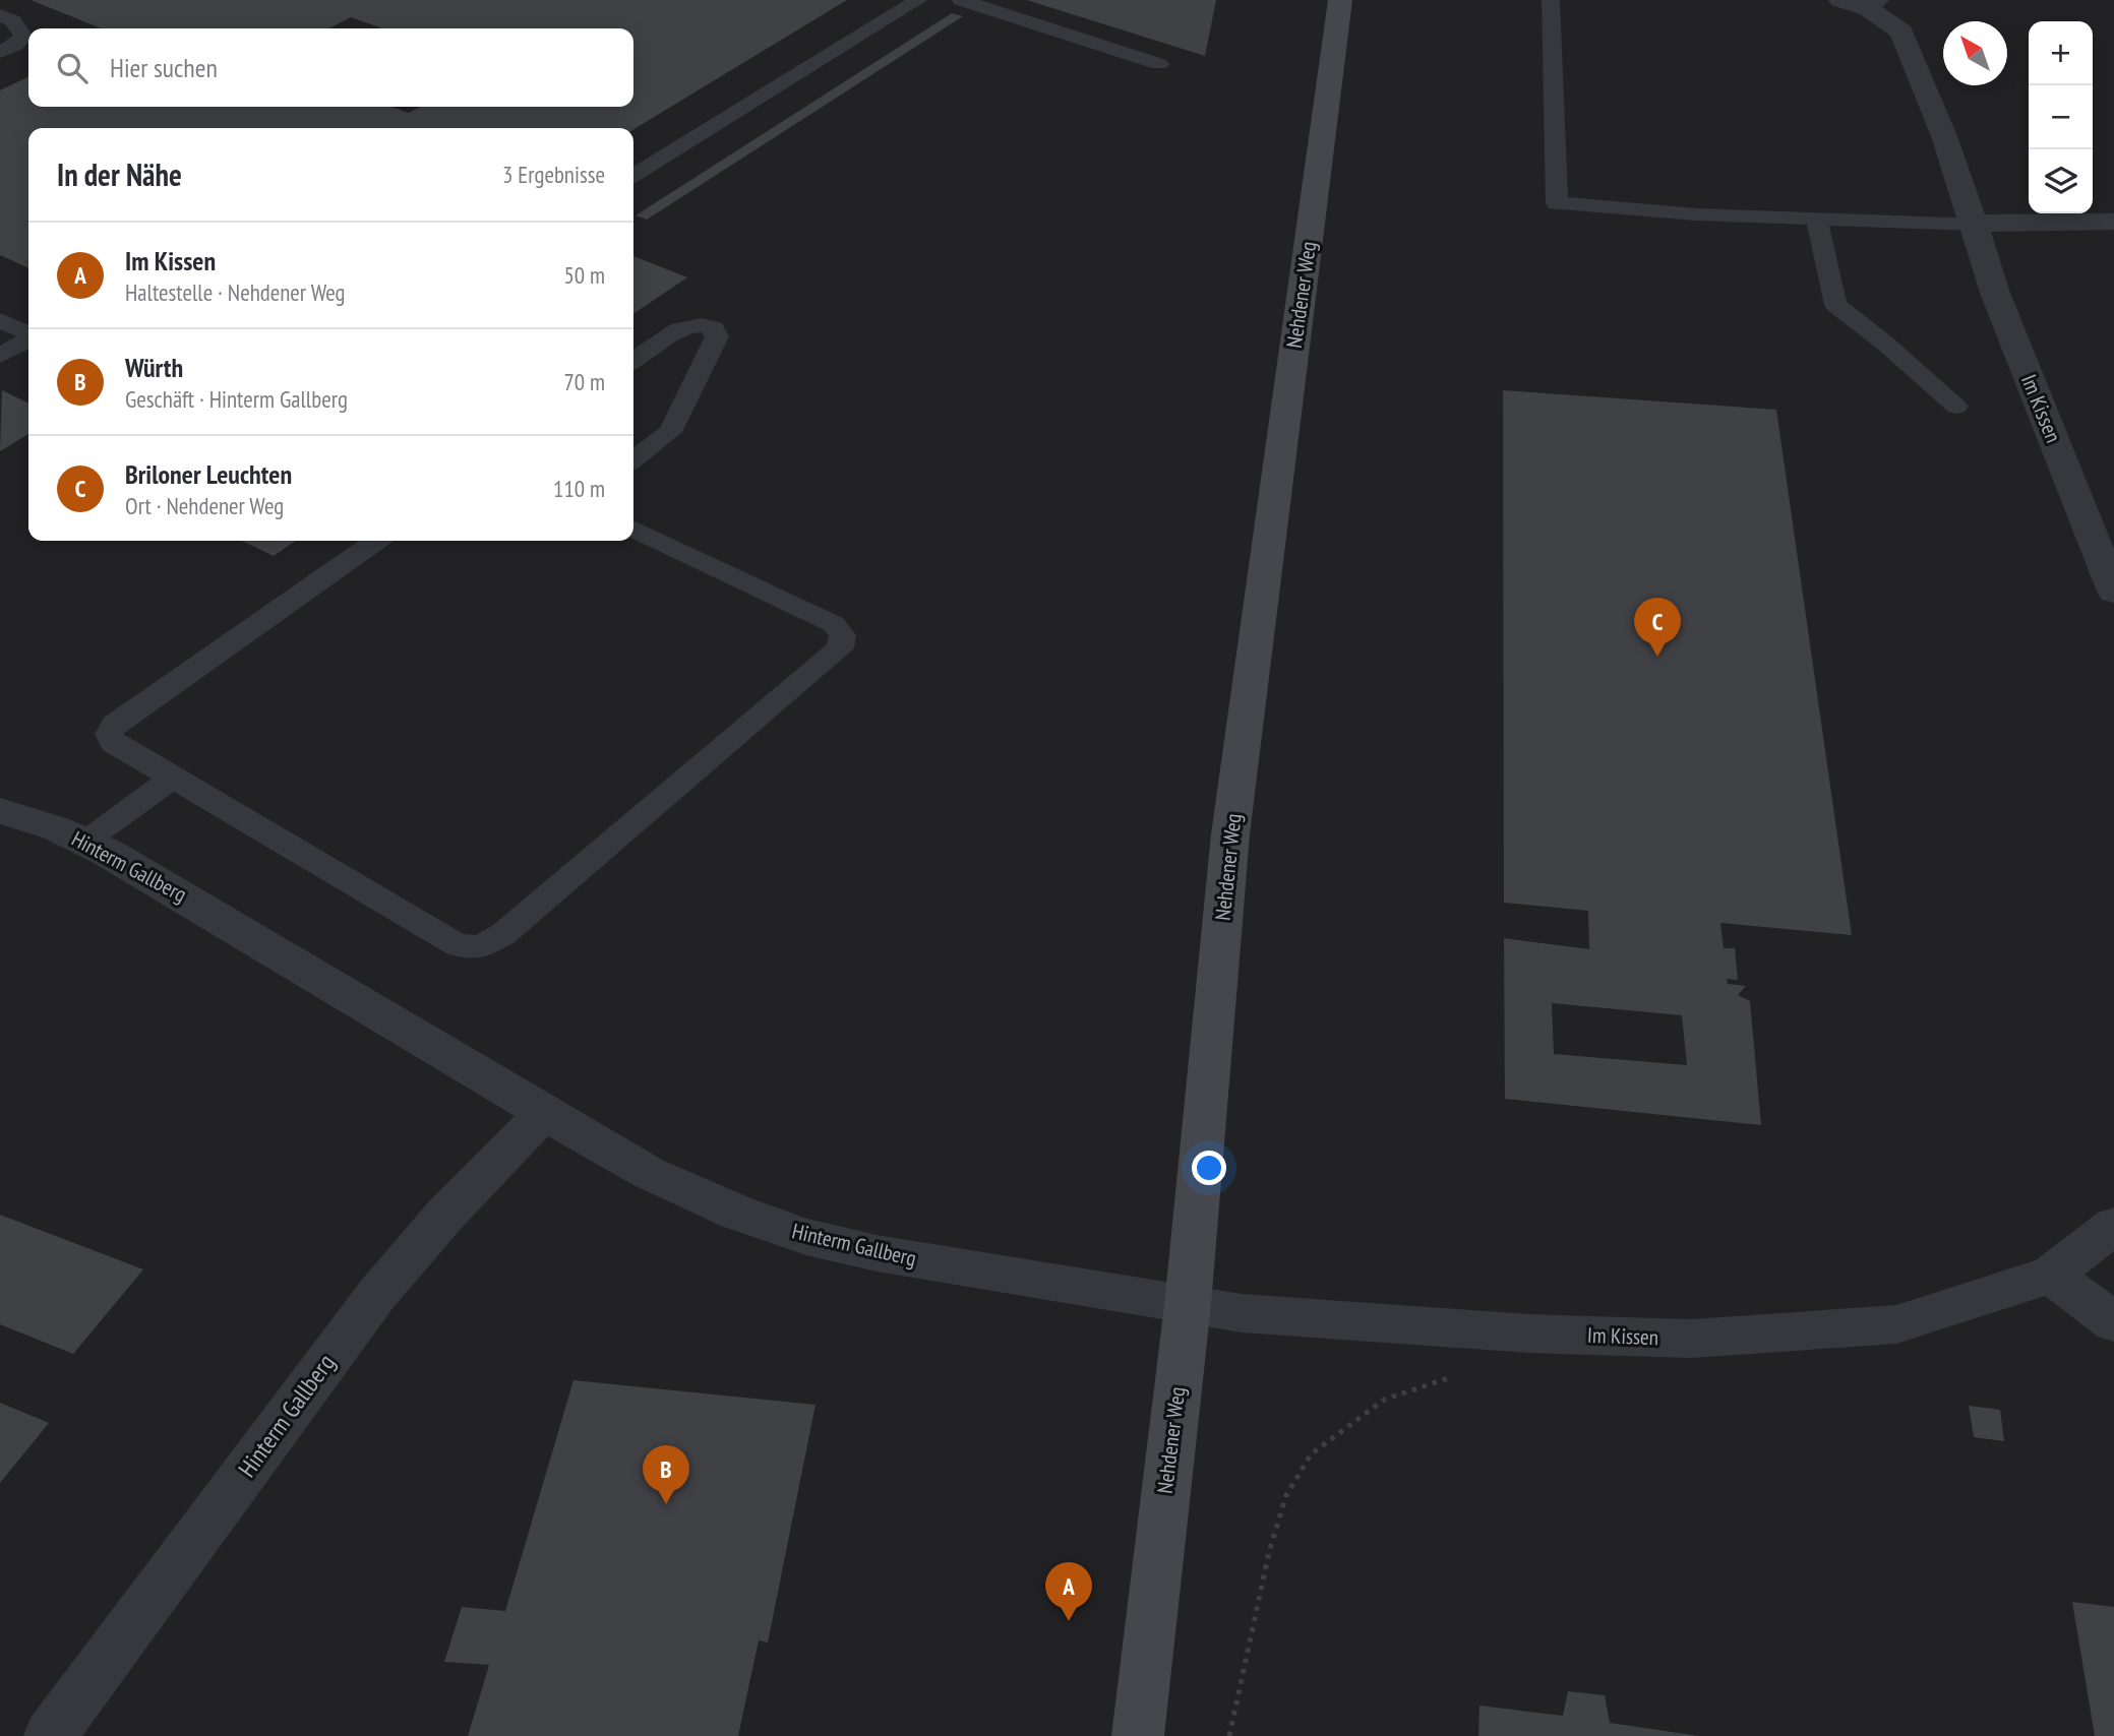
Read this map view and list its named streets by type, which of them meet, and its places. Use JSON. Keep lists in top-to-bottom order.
{
  "streets": {
    "street": ["Nehdener Weg", "Im Kissen", "Hinterm Gallberg"]
  },
  "crossings": [
    ["Nehdener Weg", "Im Kissen"],
    ["Nehdener Weg", "Hinterm Gallberg"],
    ["Im Kissen", "Hinterm Gallberg"]
  ],
  "north": "top left",
  "page": {
    "map_buttons": ["+", "−"],
    "search": "Hier suchen",
    "heading": ["In der Nähe", "3 Ergebnisse"],
    "list": [
      {
        "mark": "A",
        "name": "Im Kissen",
        "note": "Haltestelle · Nehdener Weg",
        "value": "50 m"
      },
      {
        "mark": "B",
        "name": "Würth",
        "note": "Geschäft · Hinterm Gallberg",
        "value": "70 m"
      },
      {
        "mark": "C",
        "name": "Briloner Leuchten",
        "note": "Ort · Nehdener Weg",
        "value": "110 m"
      }
    ],
    "pins": ["C", "B", "A"]
  }
}
